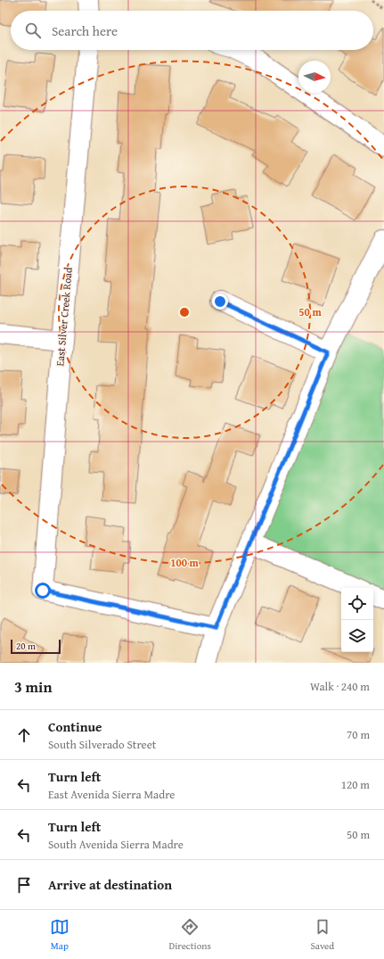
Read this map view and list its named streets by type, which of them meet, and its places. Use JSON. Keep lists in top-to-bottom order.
{
  "streets": {
    "street": ["East Silver Creek Road"]
  },
  "scale_bar": "20 m",
  "north": "right",
  "page": {
    "search": "Search here",
    "scale": "20 m",
    "heading": ["3 min", "Walk · 240 m"],
    "list": [
      ["Continue", "South Silverado Street", "70 m"],
      ["Turn left", "East Avenida Sierra Madre", "120 m"],
      ["Turn left", "South Avenida Sierra Madre", "50 m"],
      "Arrive at destination"
    ],
    "nav": ["Map", "Directions", "Saved"]
  },
  "rings": ["50 m", "100 m"]
}
